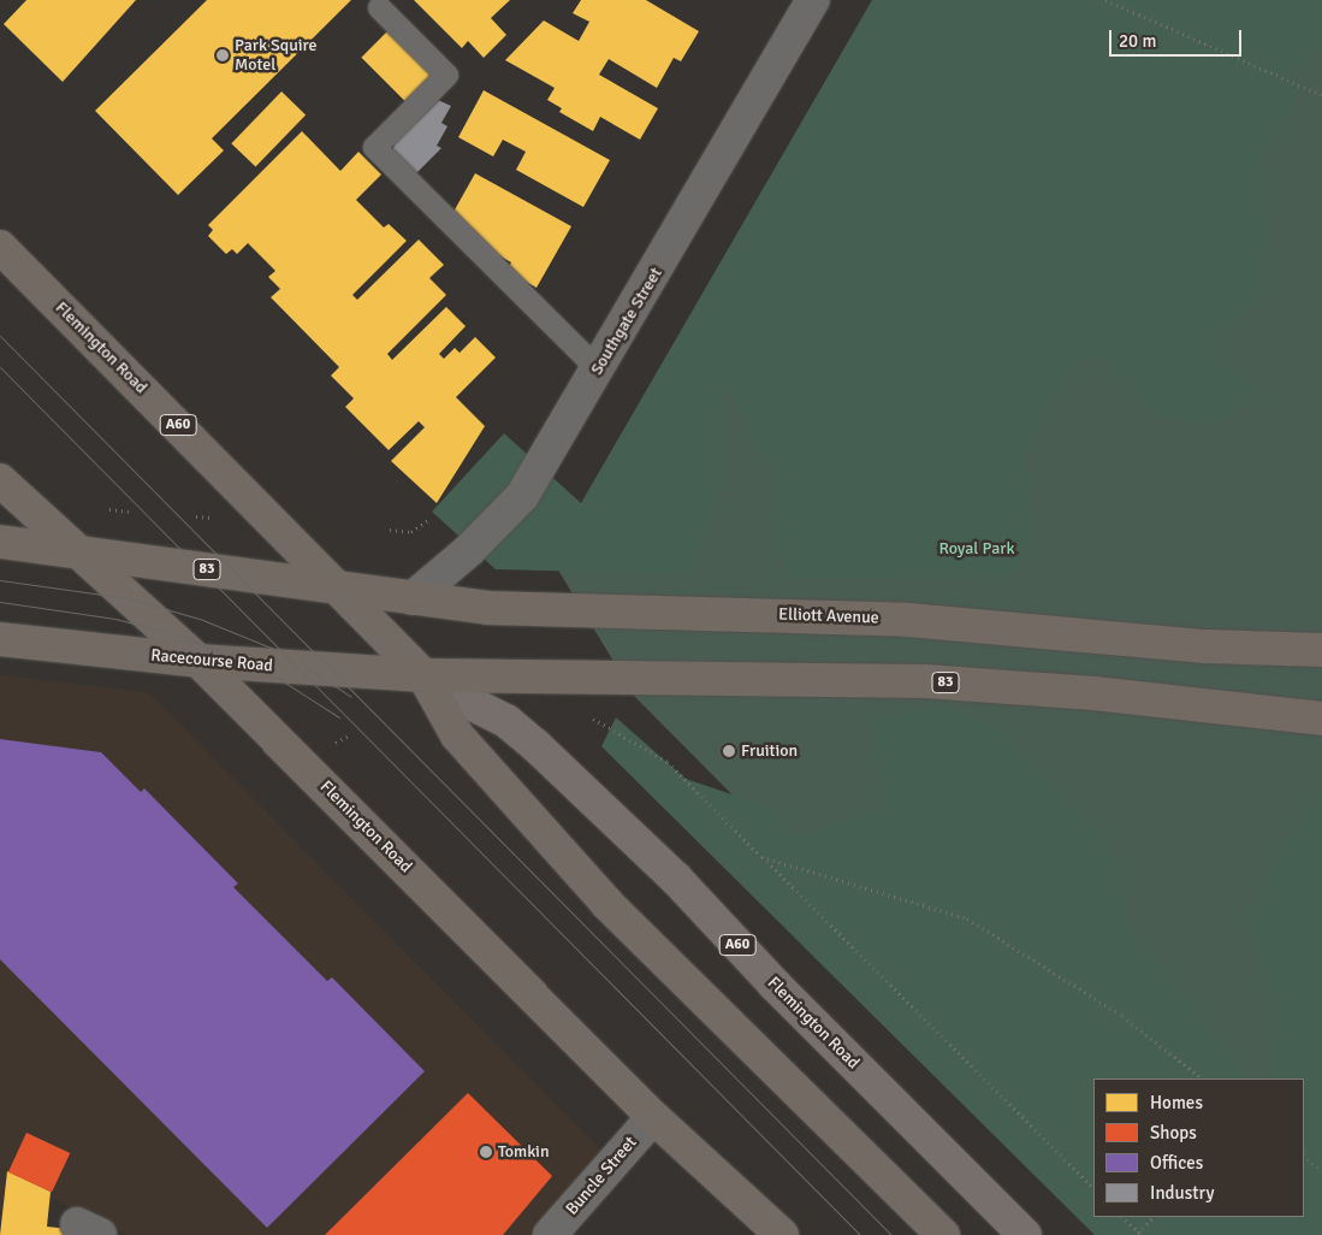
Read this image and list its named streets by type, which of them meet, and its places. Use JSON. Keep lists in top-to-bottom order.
{
  "streets": {
    "highway": [
      "Flemington Road",
      "A60",
      "83",
      "Elliott Avenue",
      "Racecourse Road"
    ],
    "street": ["Southgate Street", "Buncle Street"]
  },
  "crossings": [
    ["Southgate Street", "Elliott Avenue"],
    ["Flemington Road", "83"],
    ["Flemington Road", "Elliott Avenue"],
    ["Flemington Road", "Racecourse Road"],
    ["Flemington Road", "Buncle Street"],
    ["83", "Elliott Avenue"],
    ["83", "Racecourse Road"]
  ],
  "parks": ["Royal Park"],
  "places": ["Park Squire Motel", "Fruition", "Tomkin"],
  "legend": [
    "Homes",
    "Shops",
    "Offices",
    "Industry"
  ],
  "scale_bar": "20 m"
}
